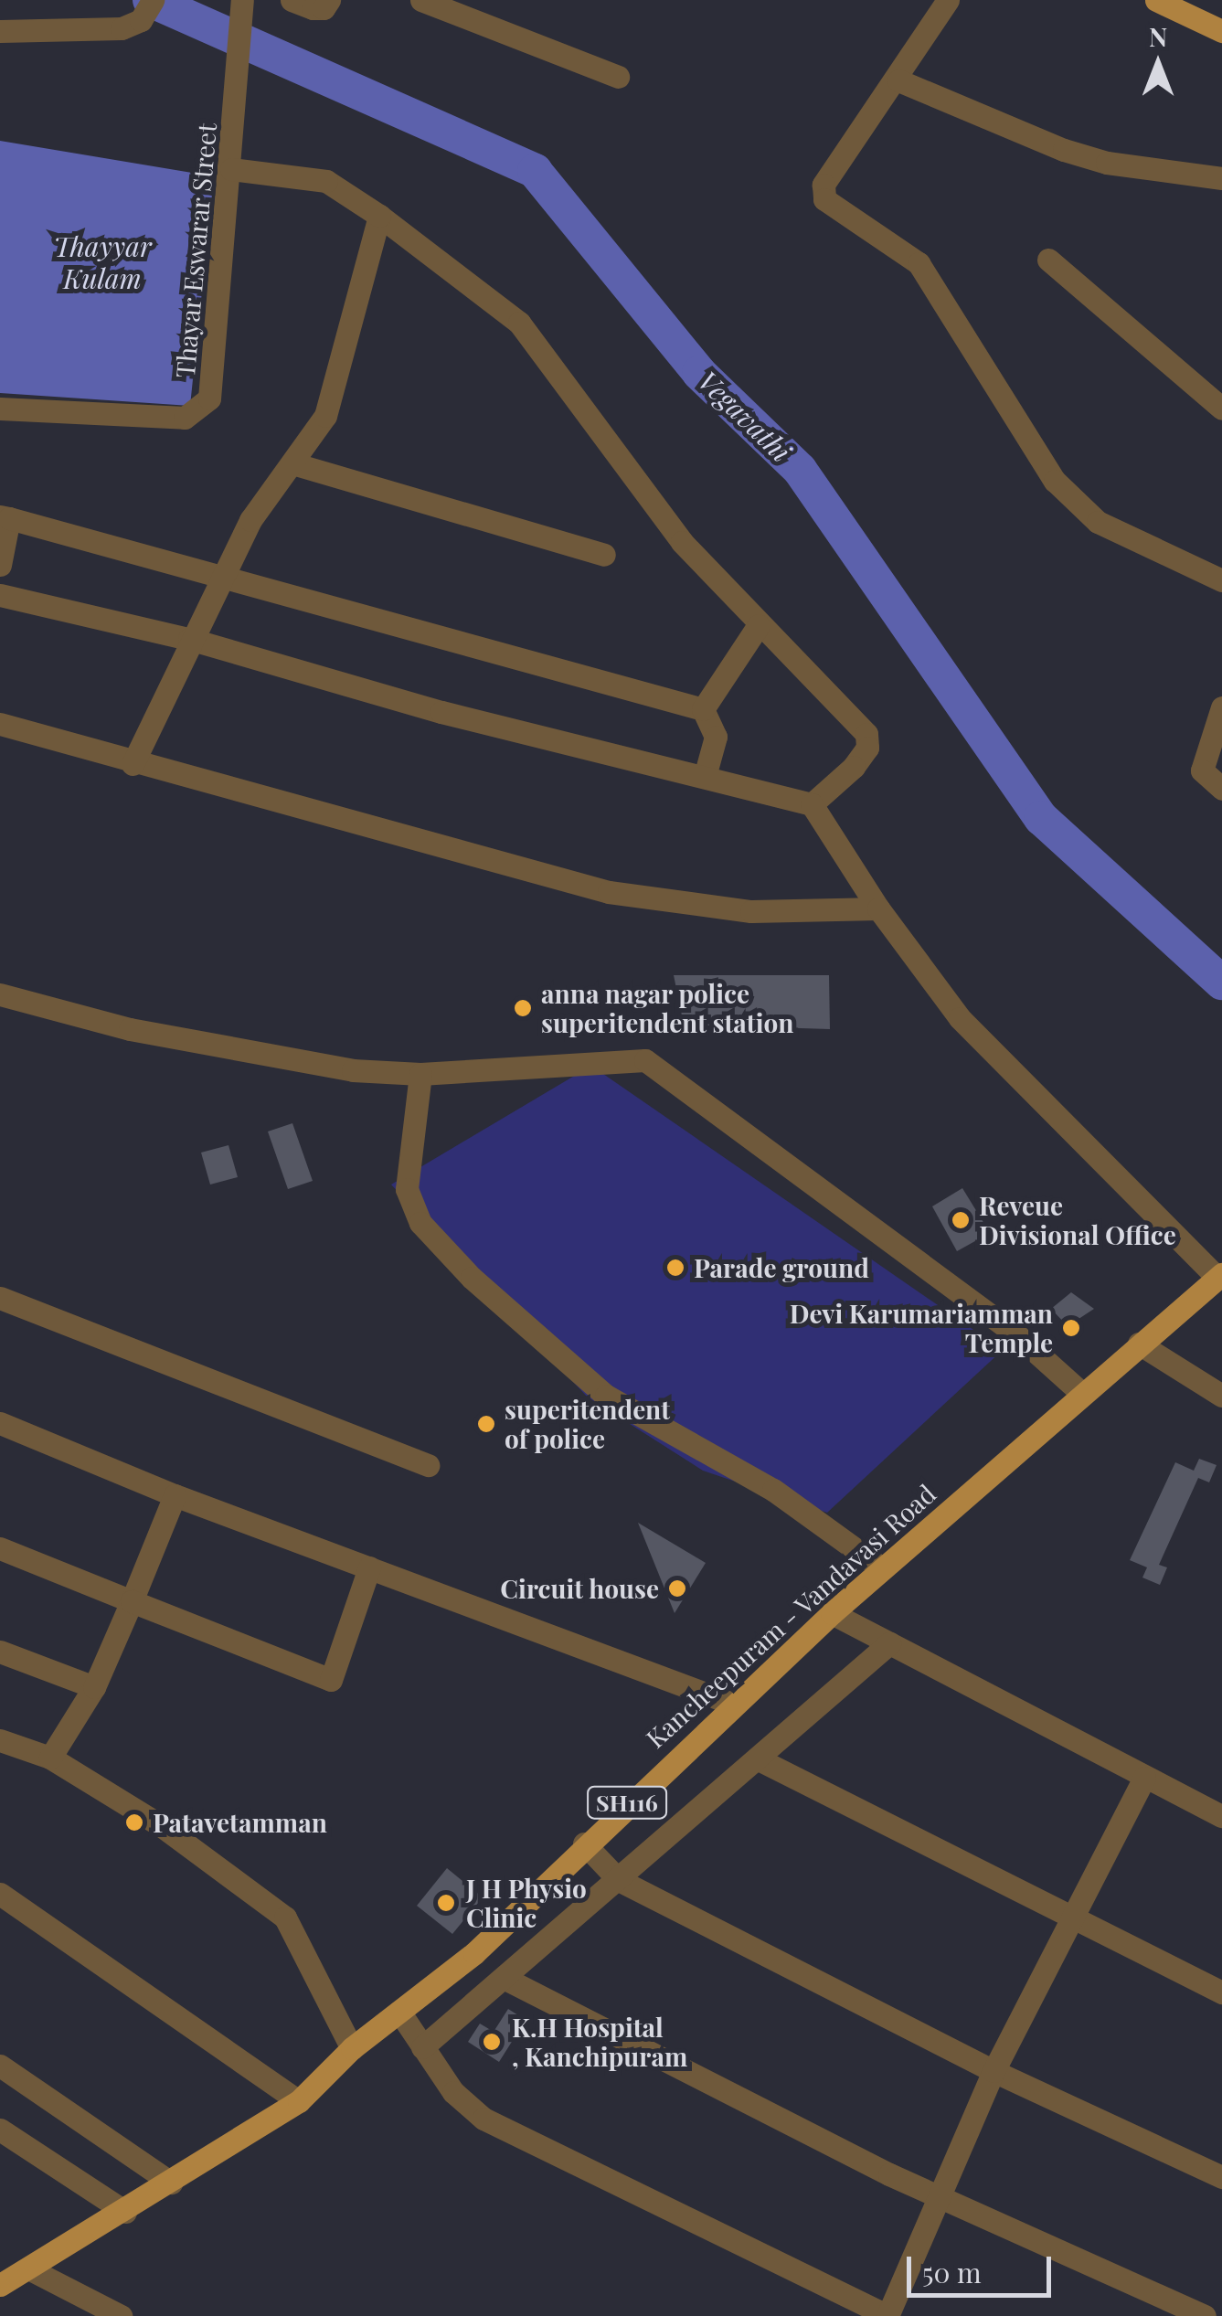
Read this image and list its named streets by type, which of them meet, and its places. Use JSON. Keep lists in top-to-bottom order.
{
  "streets": {
    "main road": ["Kancheepuram - Vandavasi Road", "SH116"],
    "street": ["Thayar Eswarar Street"]
  },
  "water": ["Thayyar Kulam", "Vegavathi"],
  "places": [
    "anna nagar police superitendent station",
    "Reveue Divisional Office",
    "Parade ground",
    "Devi Karumariamman Temple",
    "superitendent of police",
    "Circuit house",
    "Patavetamman",
    "J H Physio Clinic",
    "K.H Hospital , Kanchipuram"
  ],
  "scale_bar": "50 m",
  "north": "top"
}
